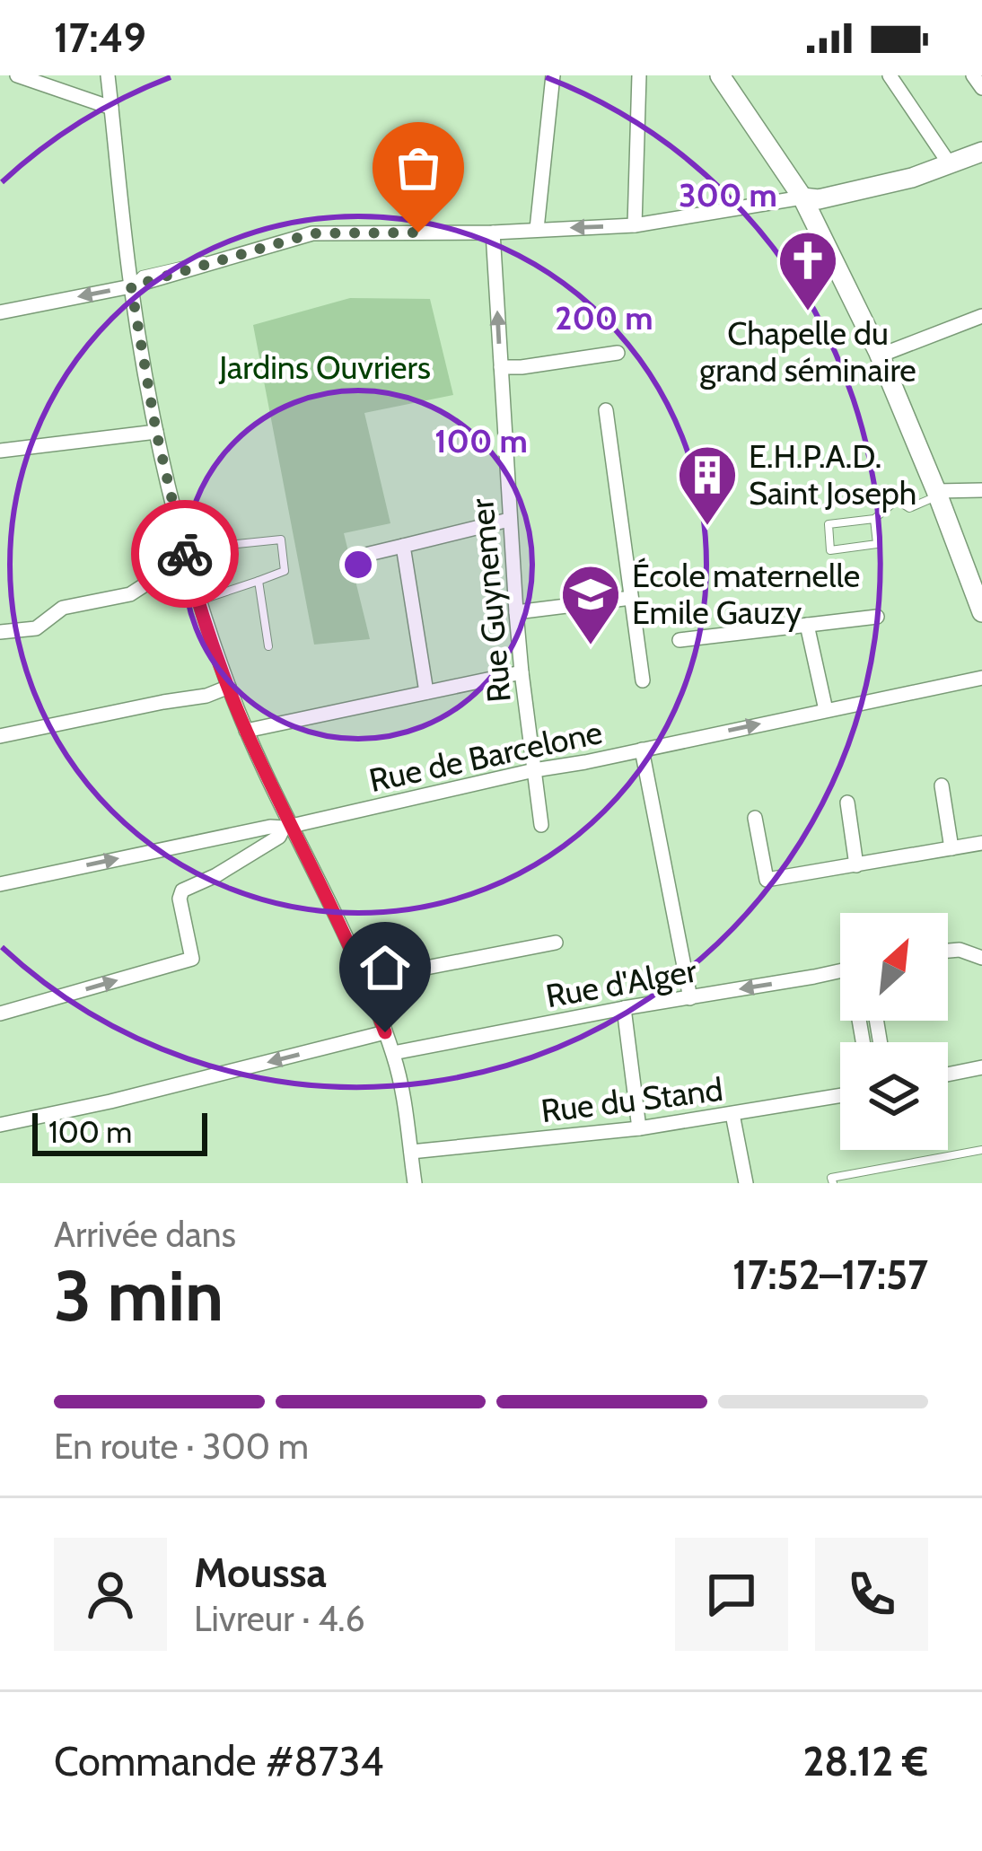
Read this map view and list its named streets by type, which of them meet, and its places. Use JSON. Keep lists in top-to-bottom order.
{
  "streets": {
    "street": [
      "Rue Guynemer",
      "Rue de Barcelone",
      "Rue d'Alger",
      "Rue du Stand"
    ]
  },
  "crossings": [
    ["Rue Guynemer", "Rue de Barcelone"]
  ],
  "parks": ["Jardins Ouvriers"],
  "places": {
    "church": ["Chapelle du grand séminaire"],
    "building": ["E.H.P.A.D. Saint Joseph"],
    "school or university": ["École maternelle Emile Gauzy"]
  },
  "scale_bar": "100 m",
  "north": "top right",
  "page": {
    "status": "17:49",
    "scale": "100 m",
    "heading": ["3 min", "Arrivée dans", "17:52–17:57"],
    "panel": [
      "Moussa",
      "Livreur · 4.6",
      "Commande #8734",
      "28.12 €"
    ],
    "bar": "En route · 300 m"
  },
  "rings": ["300 m", "200 m", "100 m"]
}
